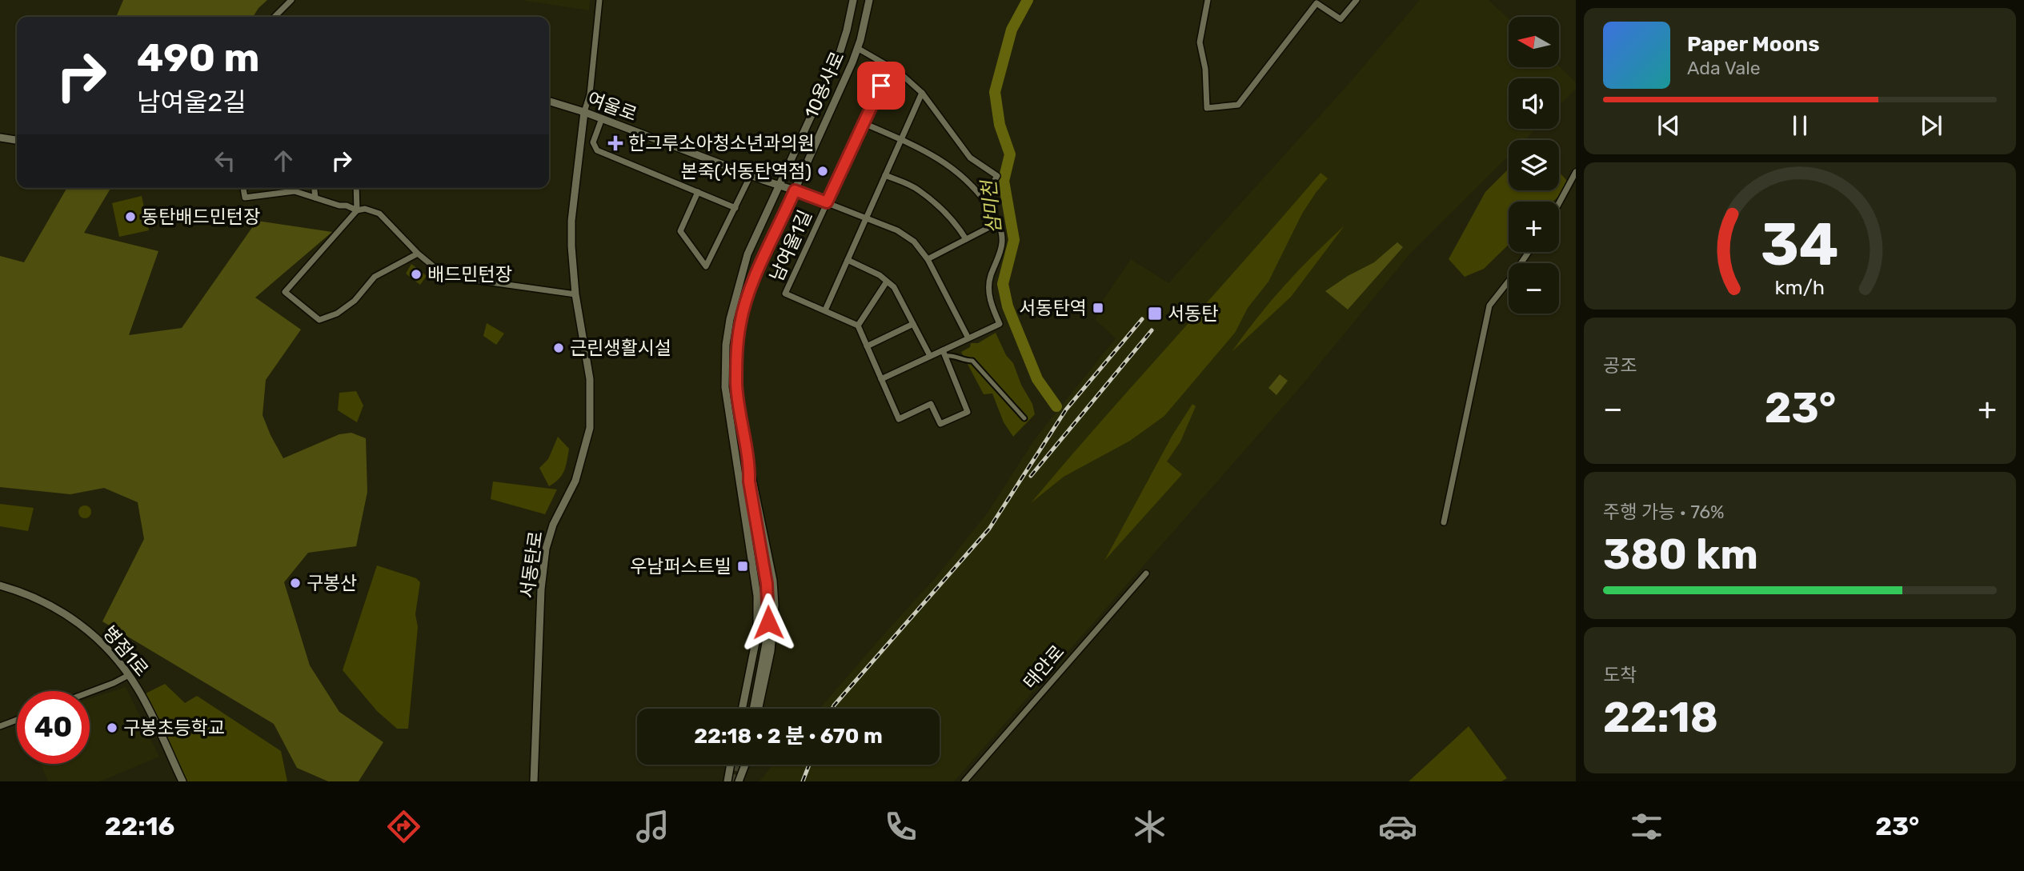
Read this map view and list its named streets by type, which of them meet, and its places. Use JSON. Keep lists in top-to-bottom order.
{
  "streets": {
    "street": [
      "10용사로",
      "여울로",
      "남여울1길",
      "서동탄로",
      "병점1로",
      "태안로"
    ]
  },
  "crossings": [
    ["10용사로", "여울로"],
    ["여울로", "서동탄로"]
  ],
  "water": ["삼미천"],
  "places": {
    "health": ["한그루소아청소년과의원"],
    "other": [
      "본죽(서동탄역점)",
      "동탄배드민턴장",
      "배드민턴장",
      "근린생활시설",
      "구봉산",
      "구봉초등학교"
    ],
    "transit": ["서동탄역", "서동탄", "우남퍼스트빌"]
  },
  "north": "left",
  "page": {
    "map_buttons": ["+", "−"],
    "turn": ["490 m", "남여울2길"],
    "song": ["Paper Moons", "Ada Vale"],
    "tile": [
      "공조",
      ["주행 가능 · 76%", "380 km"],
      ["도착", "22:18"]
    ],
    "heat": ["−", "23°", "+"],
    "limit": "40",
    "trip": "22:18 · 2 분 · 670 m",
    "tabs": ["22:16", "23°"],
    "gauge": ["34", "km/h"]
  }
}
